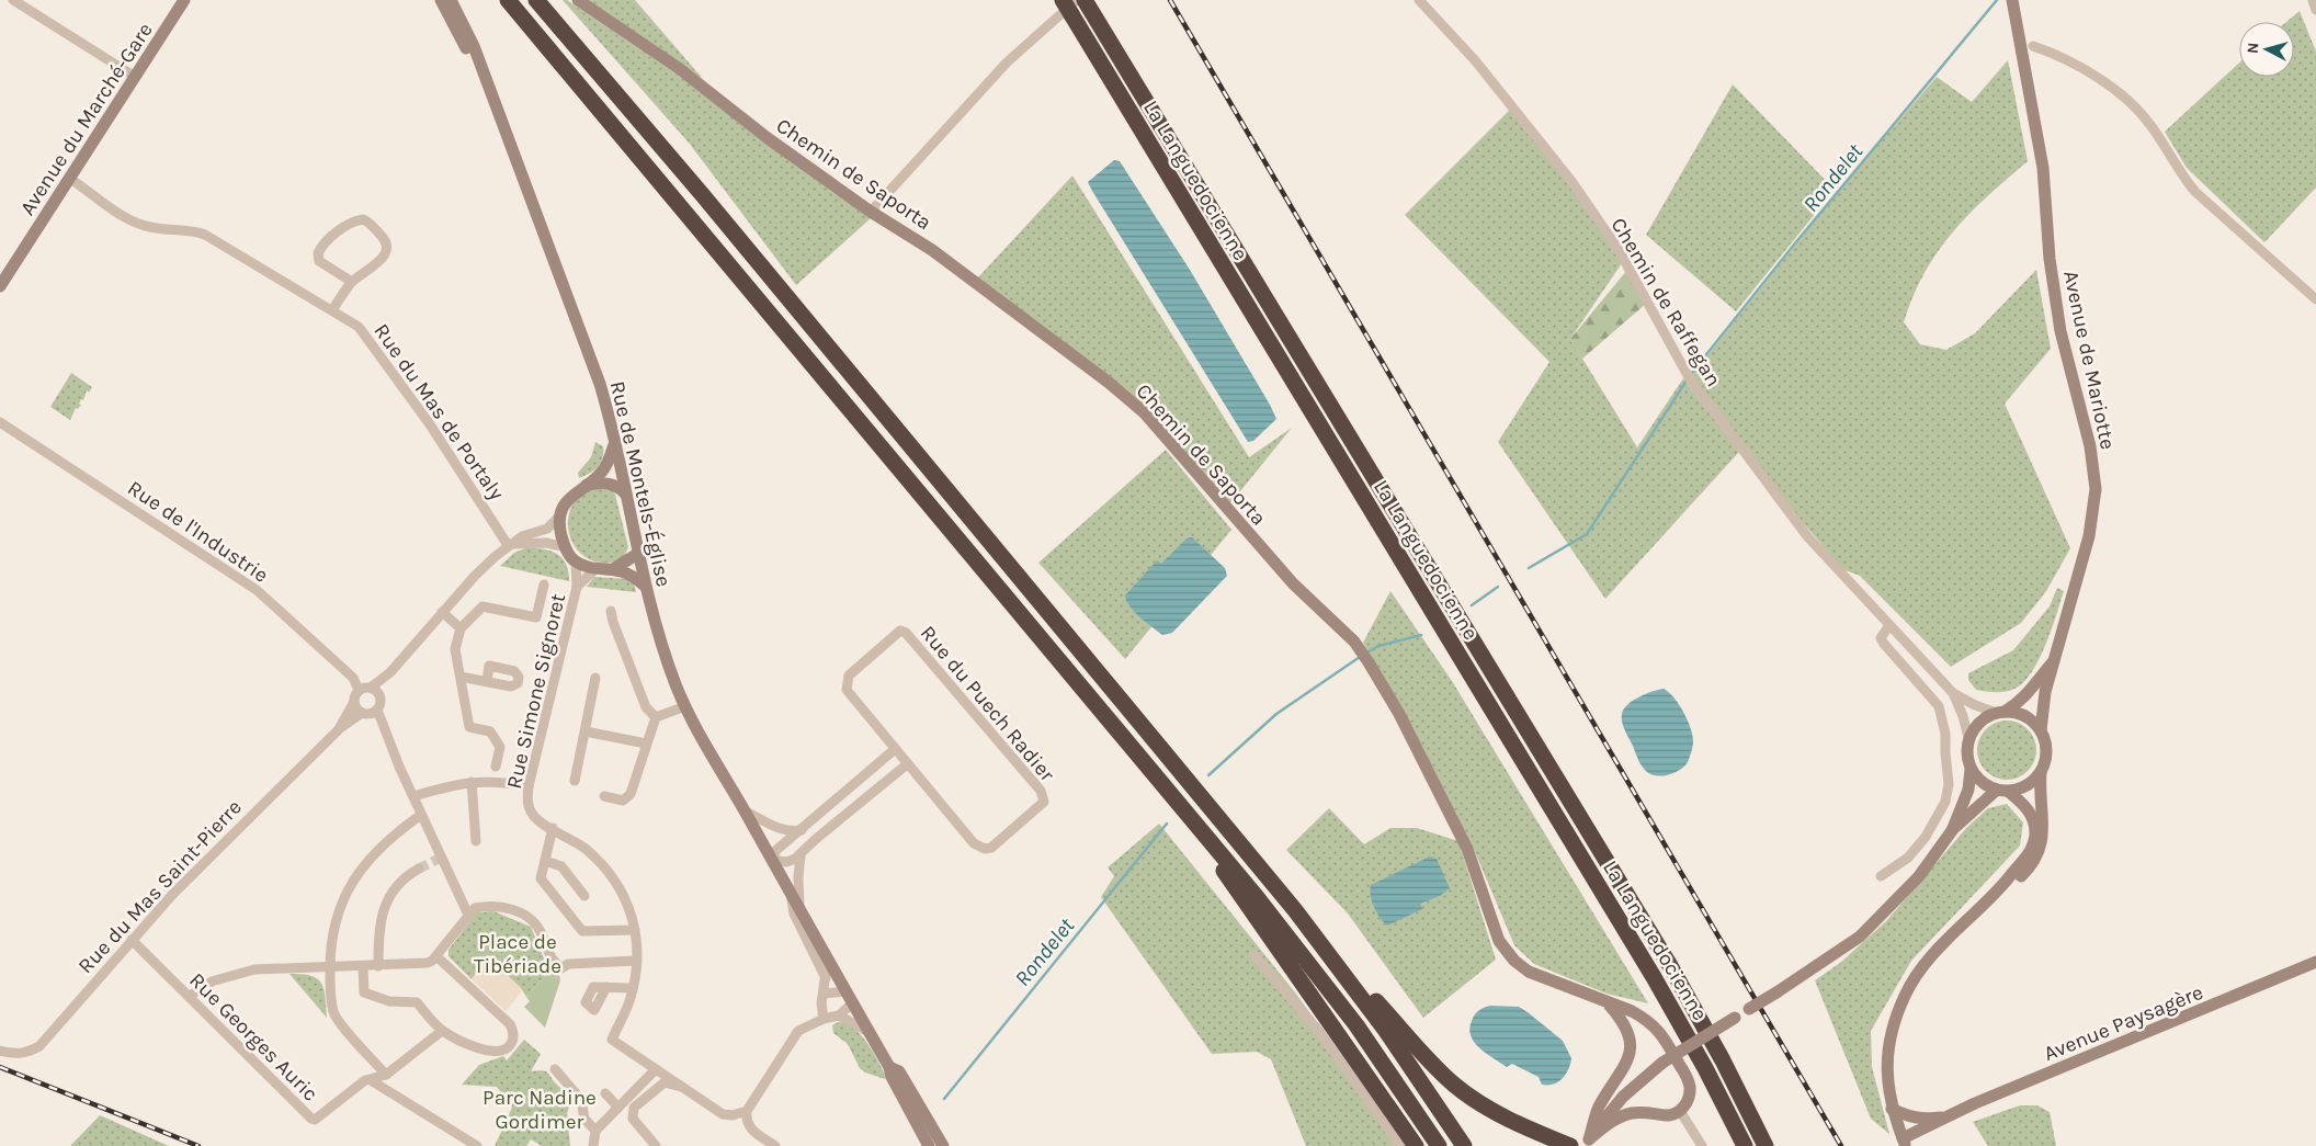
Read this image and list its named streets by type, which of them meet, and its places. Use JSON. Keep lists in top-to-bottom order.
{
  "streets": {
    "highway": ["La Languedocienne"],
    "street": [
      "Avenue du Marché-Gare",
      "Chemin de Saporta",
      "Chemin de Raffegan",
      "Avenue de Mariotte",
      "Rue du Mas de Portaly",
      "Rue de Montels-Église",
      "Rue de l'Industrie",
      "Rue Simone Signoret",
      "Rue du Puech Radier",
      "Rue du Mas Saint-Pierre",
      "Avenue Paysagère",
      "Rue Georges Auric"
    ]
  },
  "crossings": [
    ["Avenue du Marché-Gare", "Rue du Mas de Portaly"],
    ["Chemin de Raffegan", "Avenue de Mariotte"],
    ["Rue de Montels-Église", "Rue Simone Signoret"],
    ["Rue de l'Industrie", "Rue du Mas Saint-Pierre"],
    ["Rue du Mas Saint-Pierre", "Rue Georges Auric"]
  ],
  "water": ["Rondelet"],
  "parks": ["Place de Tibériade", "Parc Nadine Gordimer"],
  "north": "left"
}
